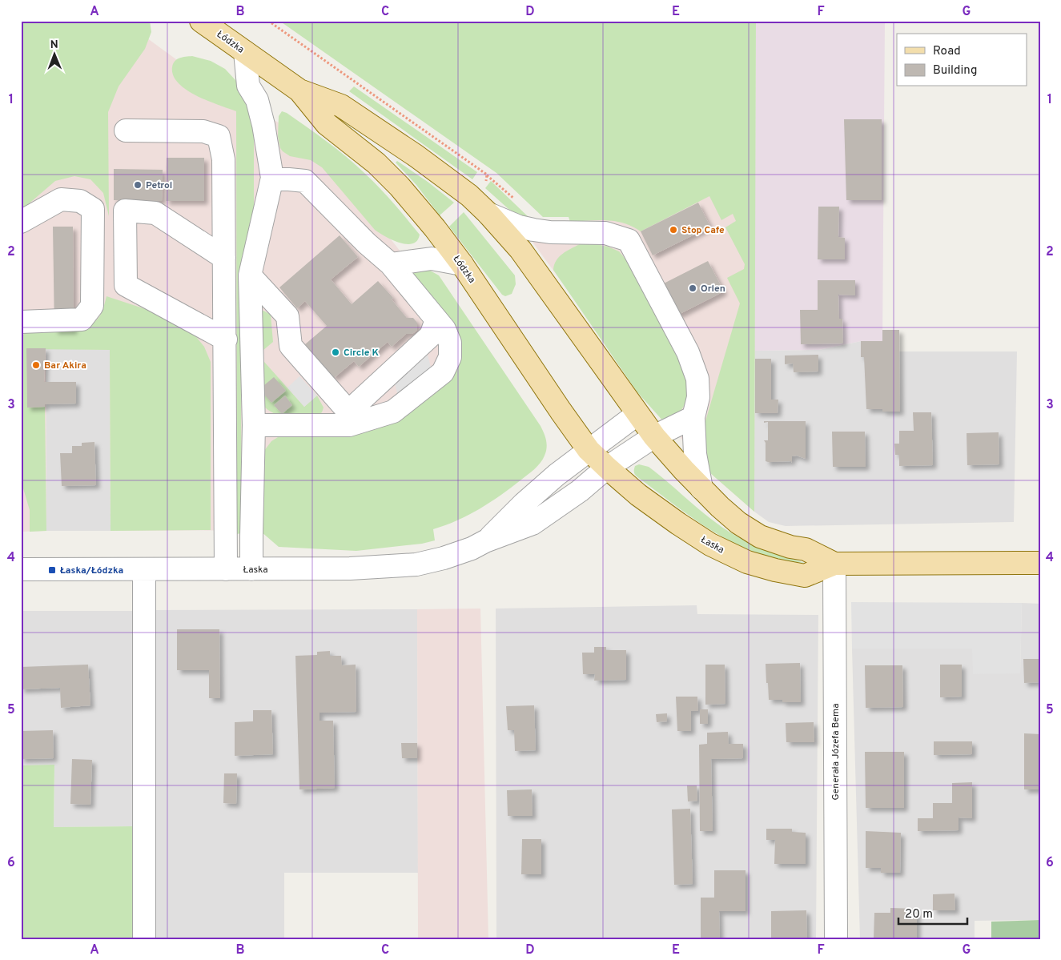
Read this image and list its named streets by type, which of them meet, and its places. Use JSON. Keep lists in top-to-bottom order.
{
  "streets": {
    "main road": ["Łódzka", "Łaska"],
    "street": ["Generała Józefa Bema"]
  },
  "crossings": [
    ["Łódzka", "Łaska"],
    ["Łaska", "Generała Józefa Bema"]
  ],
  "places": {
    "other": [
      "Petrol",
      "Stop Cafe",
      "Orlen",
      "Circle K",
      "Bar Akira"
    ],
    "transit": ["Łaska/Łódzka"]
  },
  "legend": ["Road", "Building"],
  "scale_bar": "20 m",
  "north": "top",
  "grid": {
    "columns": [
      "A",
      "B",
      "C",
      "D",
      "E",
      "F",
      "G"
    ],
    "rows": [
      "1",
      "2",
      "3",
      "4",
      "5",
      "6"
    ]
  }
}
